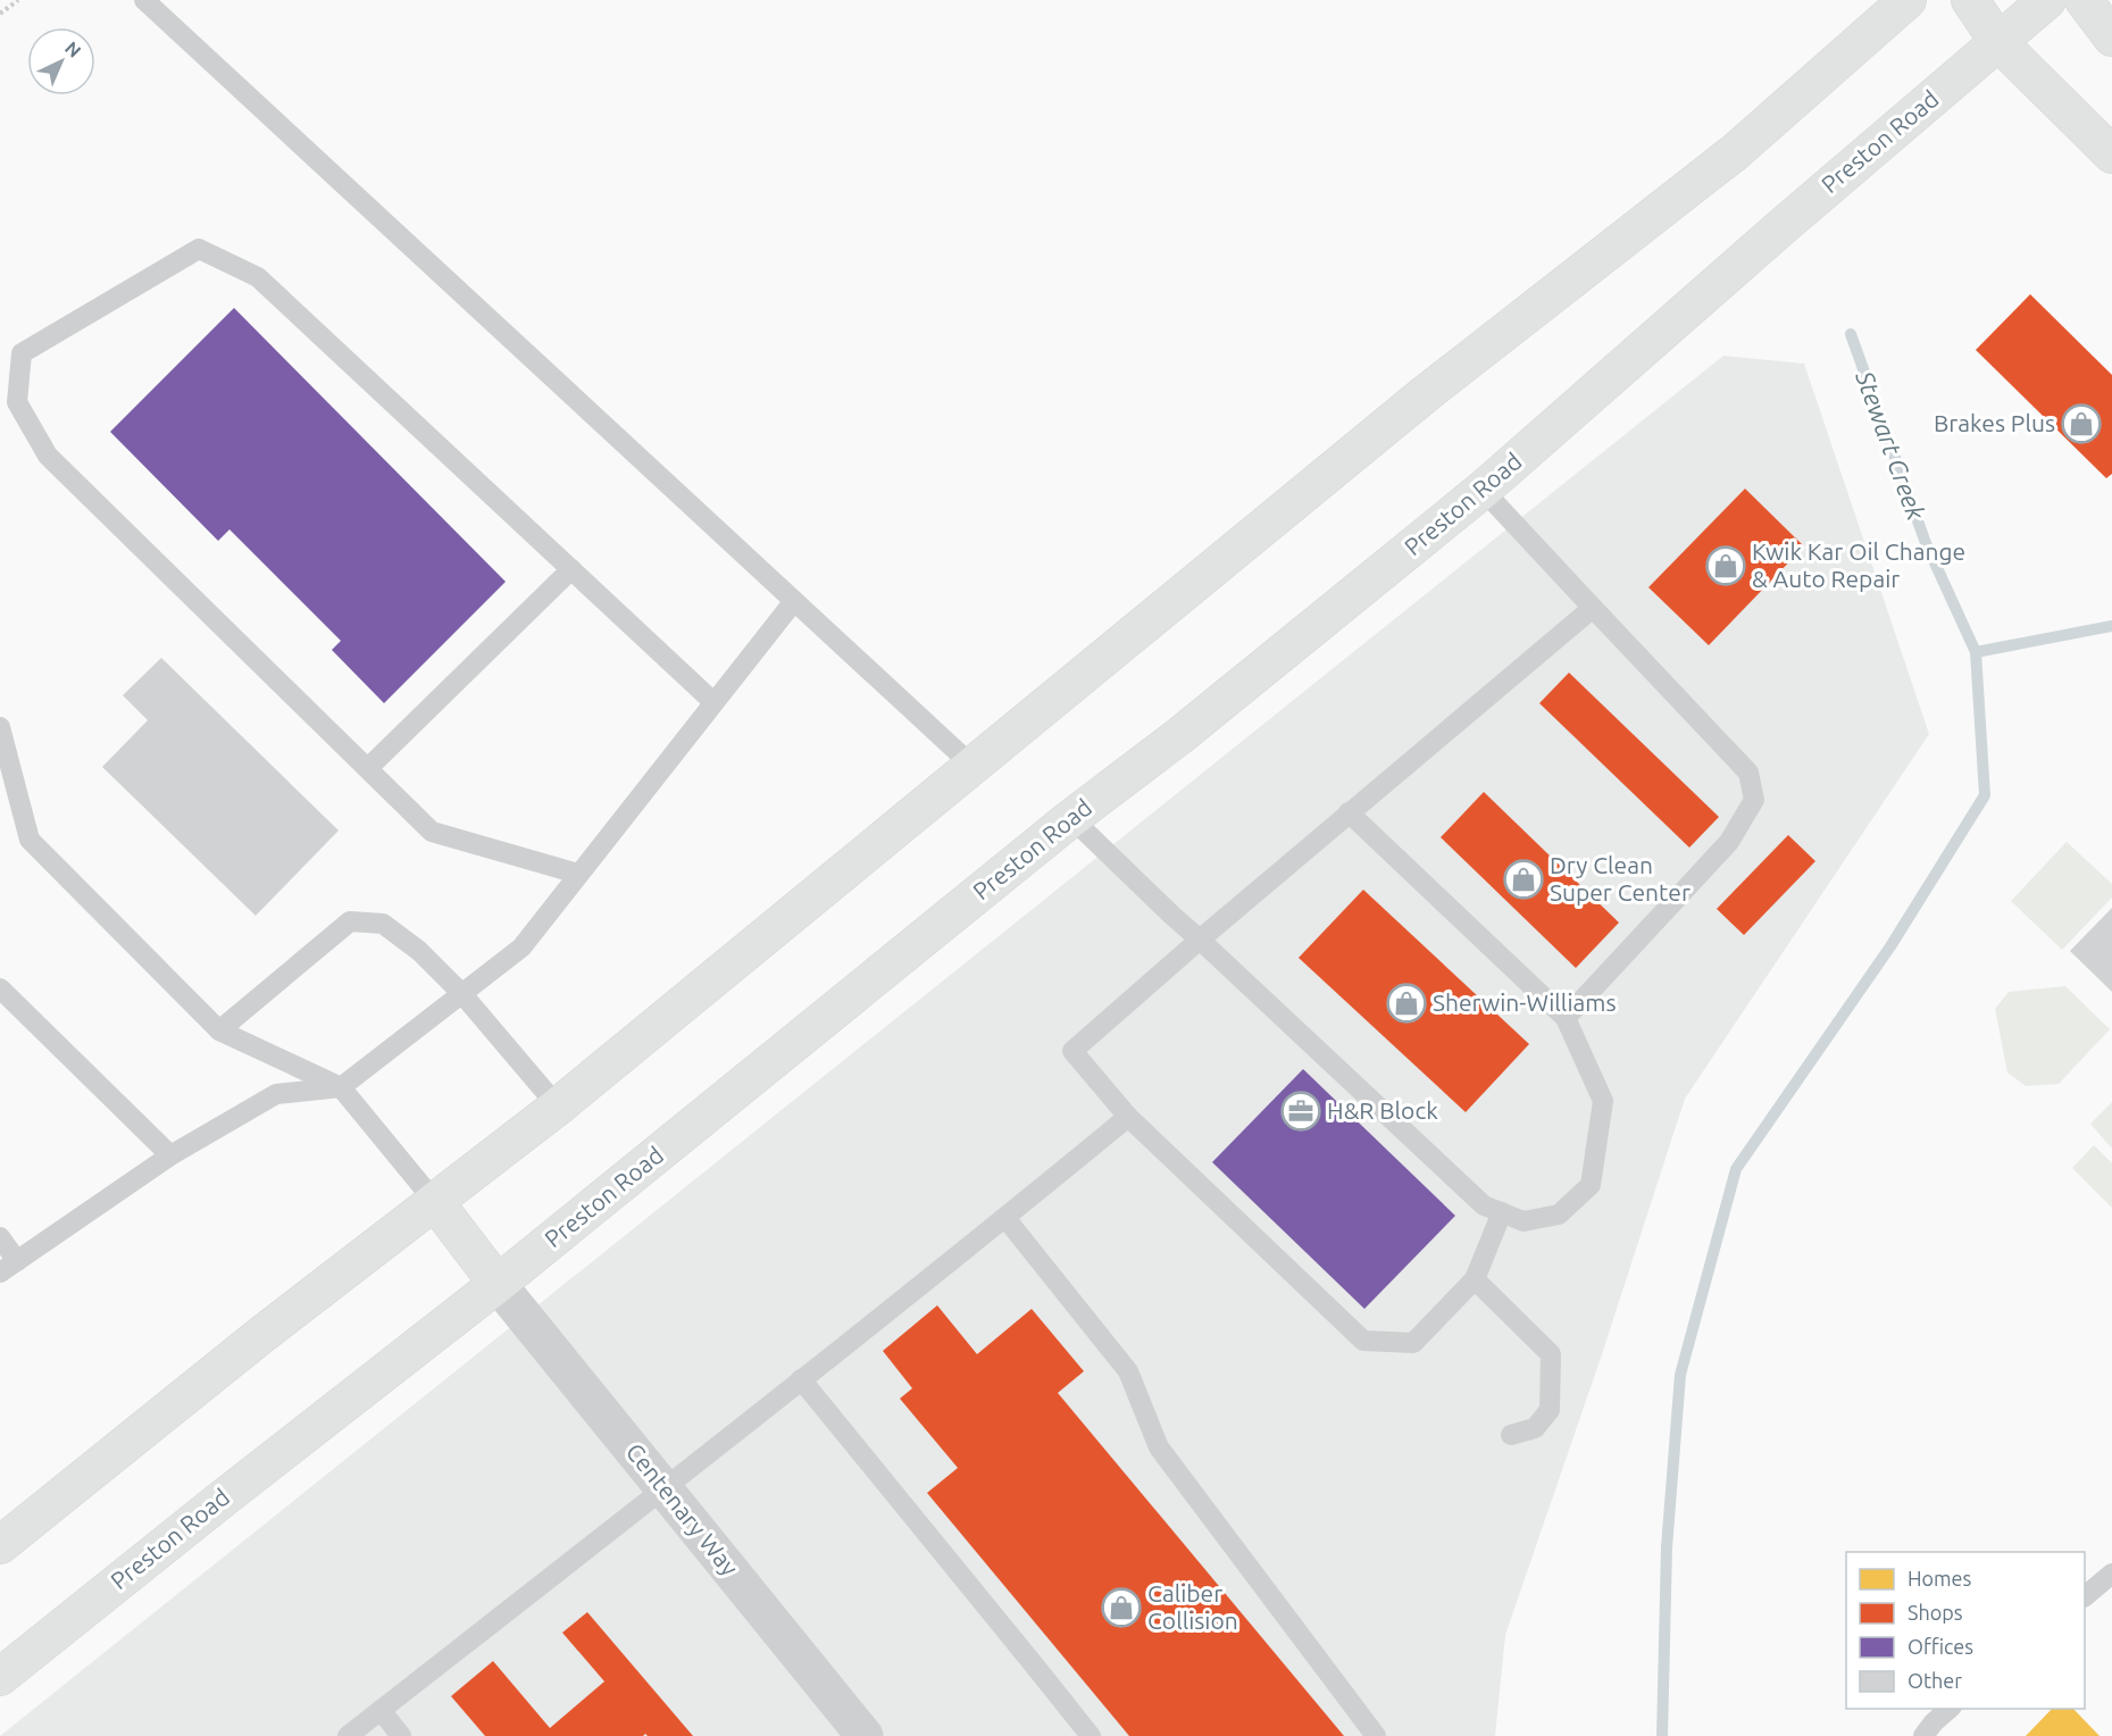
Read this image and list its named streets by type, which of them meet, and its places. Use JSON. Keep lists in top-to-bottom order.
{
  "streets": {
    "main road": ["Preston Road"],
    "street": ["Centenary Way"]
  },
  "crossings": [
    ["Preston Road", "Centenary Way"]
  ],
  "water": ["Stewart Creek"],
  "places": {
    "shop": [
      "Brakes Plus",
      "Kwik Kar Oil Change & Auto Repair",
      "Dry Clean Super Center",
      "Sherwin-Williams",
      "Caliber Collision"
    ],
    "office": ["H&R Block"]
  },
  "legend": [
    "Homes",
    "Shops",
    "Offices",
    "Other"
  ],
  "north": "top right"
}
